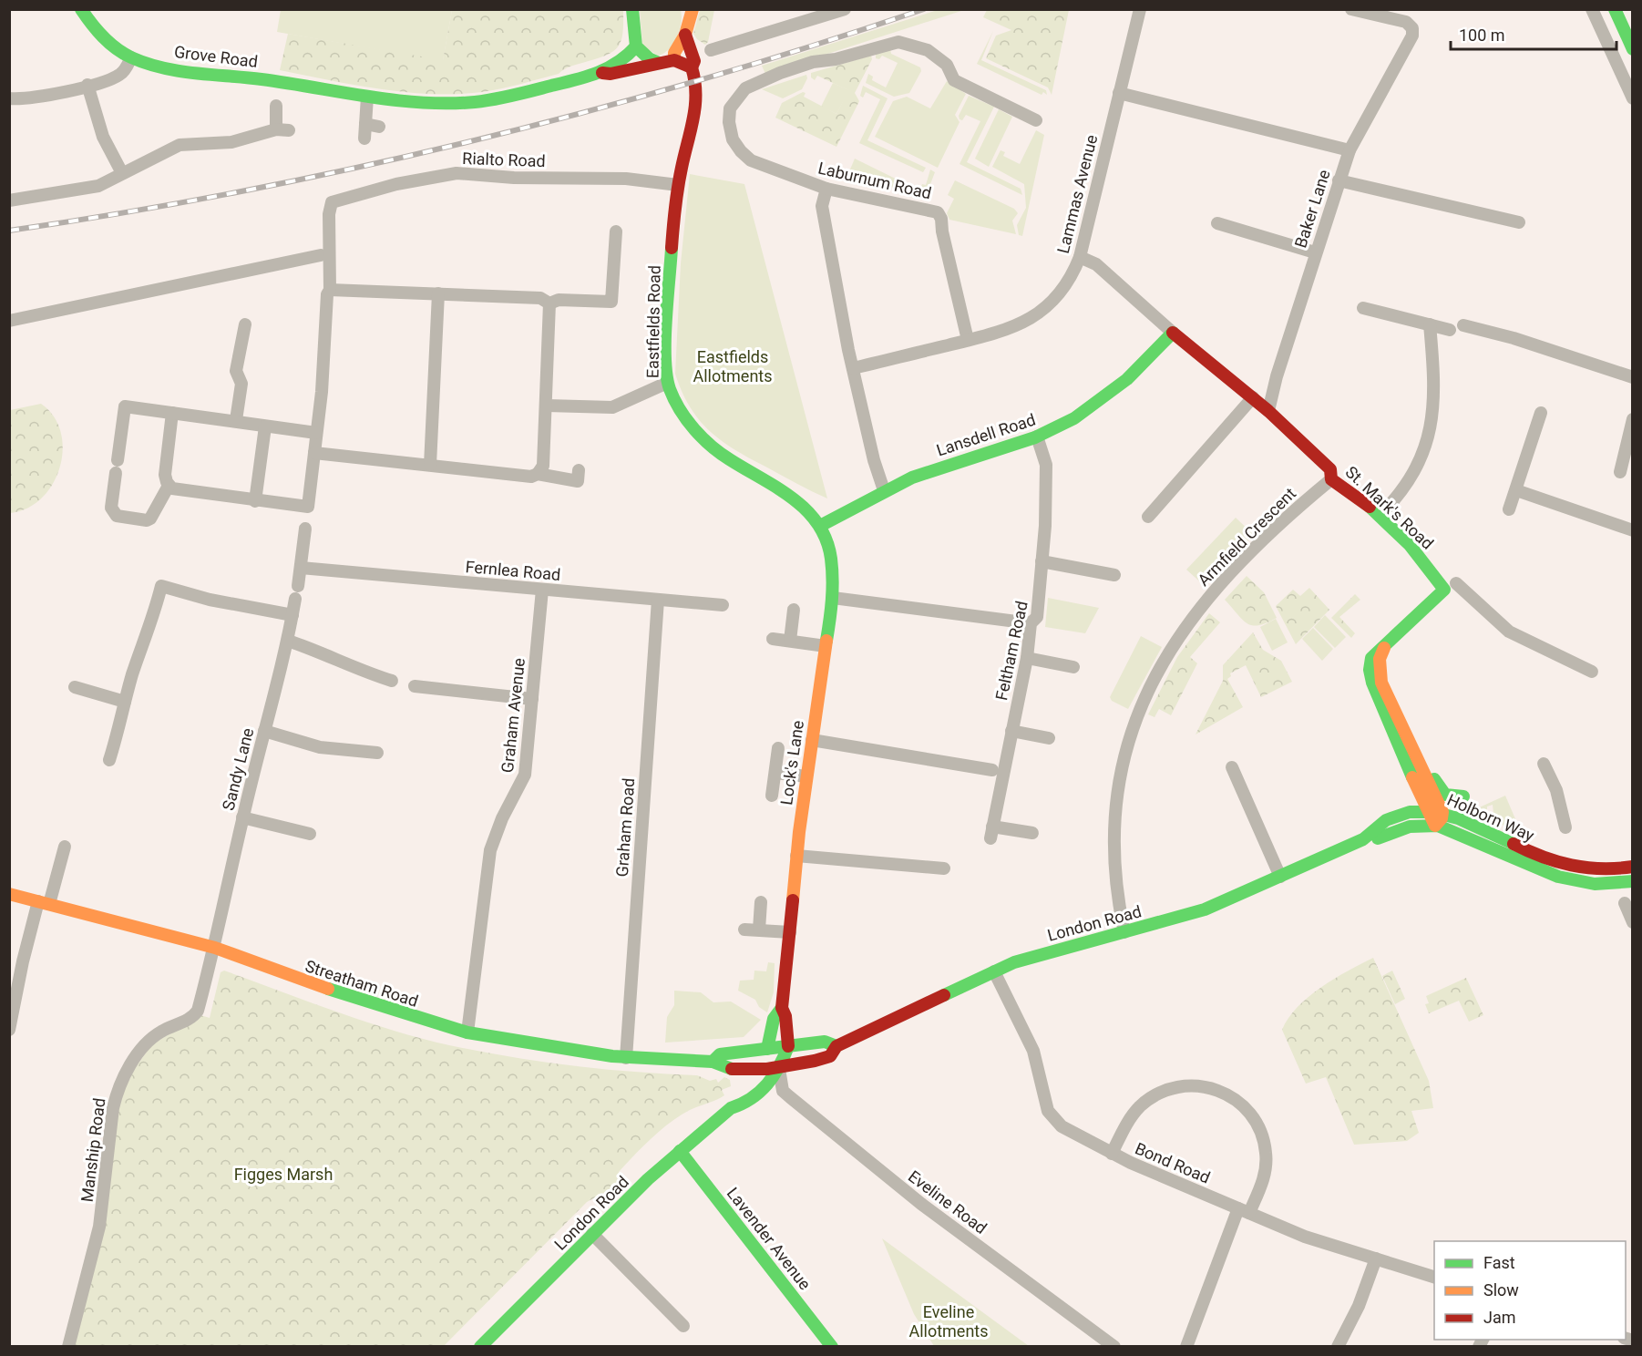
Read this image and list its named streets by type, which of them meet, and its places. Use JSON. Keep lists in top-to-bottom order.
{
  "streets": {
    "street": [
      "Grove Road",
      "Rialto Road",
      "Laburnum Road",
      "Lammas Avenue",
      "Baker Lane",
      "Eastfields Road",
      "Lansdell Road",
      "St. Mark's Road",
      "Armfield Crescent",
      "Fernlea Road",
      "Feltham Road",
      "Graham Avenue",
      "Lock's Lane",
      "Sandy Lane",
      "Holborn Way",
      "Graham Road",
      "London Road",
      "Streatham Road",
      "Manship Road",
      "Bond Road",
      "Eveline Road",
      "Lavender Avenue"
    ]
  },
  "crossings": [
    ["Rialto Road", "Eastfields Road"],
    ["Laburnum Road", "Lammas Avenue"],
    ["Baker Lane", "St. Mark's Road"],
    ["Eastfields Road", "Lansdell Road"],
    ["Eastfields Road", "Lock's Lane"],
    ["Lansdell Road", "St. Mark's Road"],
    ["Lansdell Road", "Feltham Road"],
    ["Lansdell Road", "Lock's Lane"],
    ["St. Mark's Road", "Armfield Crescent"],
    ["St. Mark's Road", "Holborn Way"],
    ["Armfield Crescent", "London Road"],
    ["Fernlea Road", "Graham Avenue"],
    ["Fernlea Road", "Sandy Lane"],
    ["Fernlea Road", "Graham Road"],
    ["Graham Avenue", "Streatham Road"],
    ["Lock's Lane", "London Road"],
    ["Lock's Lane", "Streatham Road"],
    ["Sandy Lane", "Streatham Road"],
    ["Sandy Lane", "Manship Road"],
    ["Holborn Way", "London Road"],
    ["Graham Road", "Streatham Road"],
    ["London Road", "Streatham Road"],
    ["London Road", "Bond Road"],
    ["London Road", "Eveline Road"],
    ["London Road", "Lavender Avenue"],
    ["Streatham Road", "Manship Road"],
    ["Streatham Road", "Eveline Road"]
  ],
  "parks": ["Eastfields Allotments", "Figges Marsh", "Eveline Allotments"],
  "legend": ["Fast", "Slow", "Jam"],
  "scale_bar": "100 m"
}
